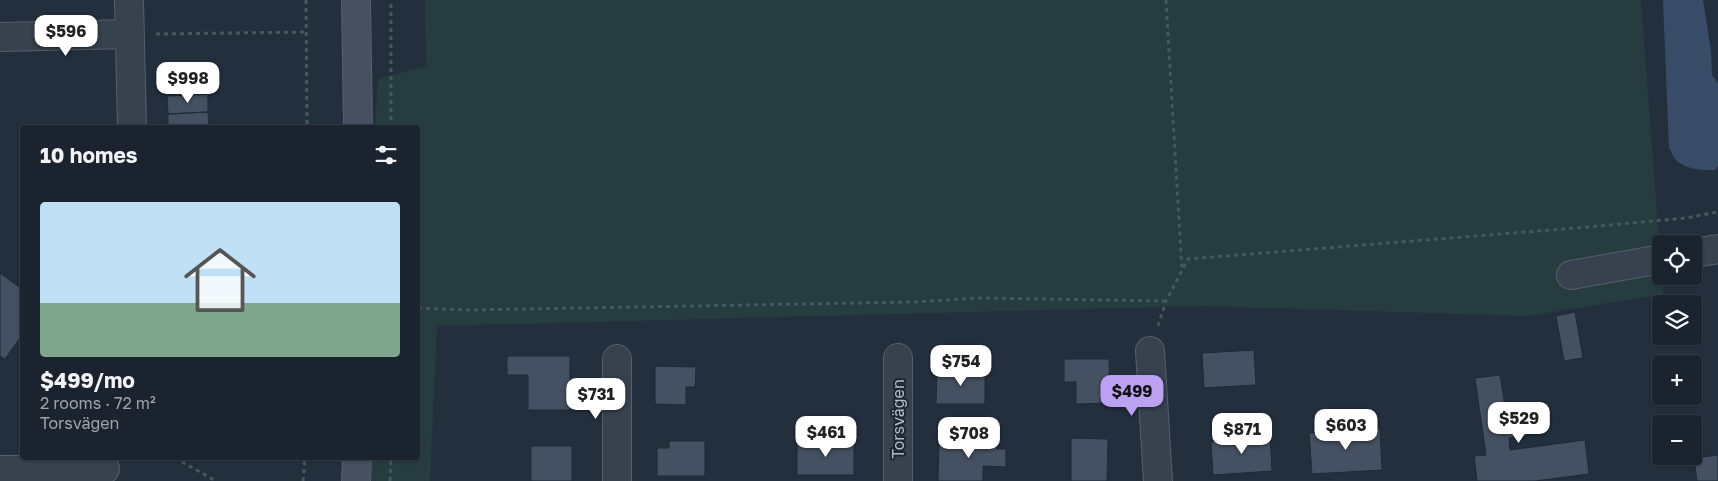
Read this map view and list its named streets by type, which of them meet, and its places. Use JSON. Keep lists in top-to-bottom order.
{
  "streets": {
    "street": ["Torsvägen"]
  },
  "page": {
    "price": [
      "$596",
      "$998",
      "$754",
      "$499",
      "$731",
      "$529",
      "$603",
      "$871",
      "$461",
      "$708"
    ],
    "heading": "10 homes",
    "list": [
      {
        "name": "$499/mo",
        "note": "2 rooms · 72 m² · Torsvägen"
      }
    ],
    "map_buttons": ["+", "−"]
  }
}
